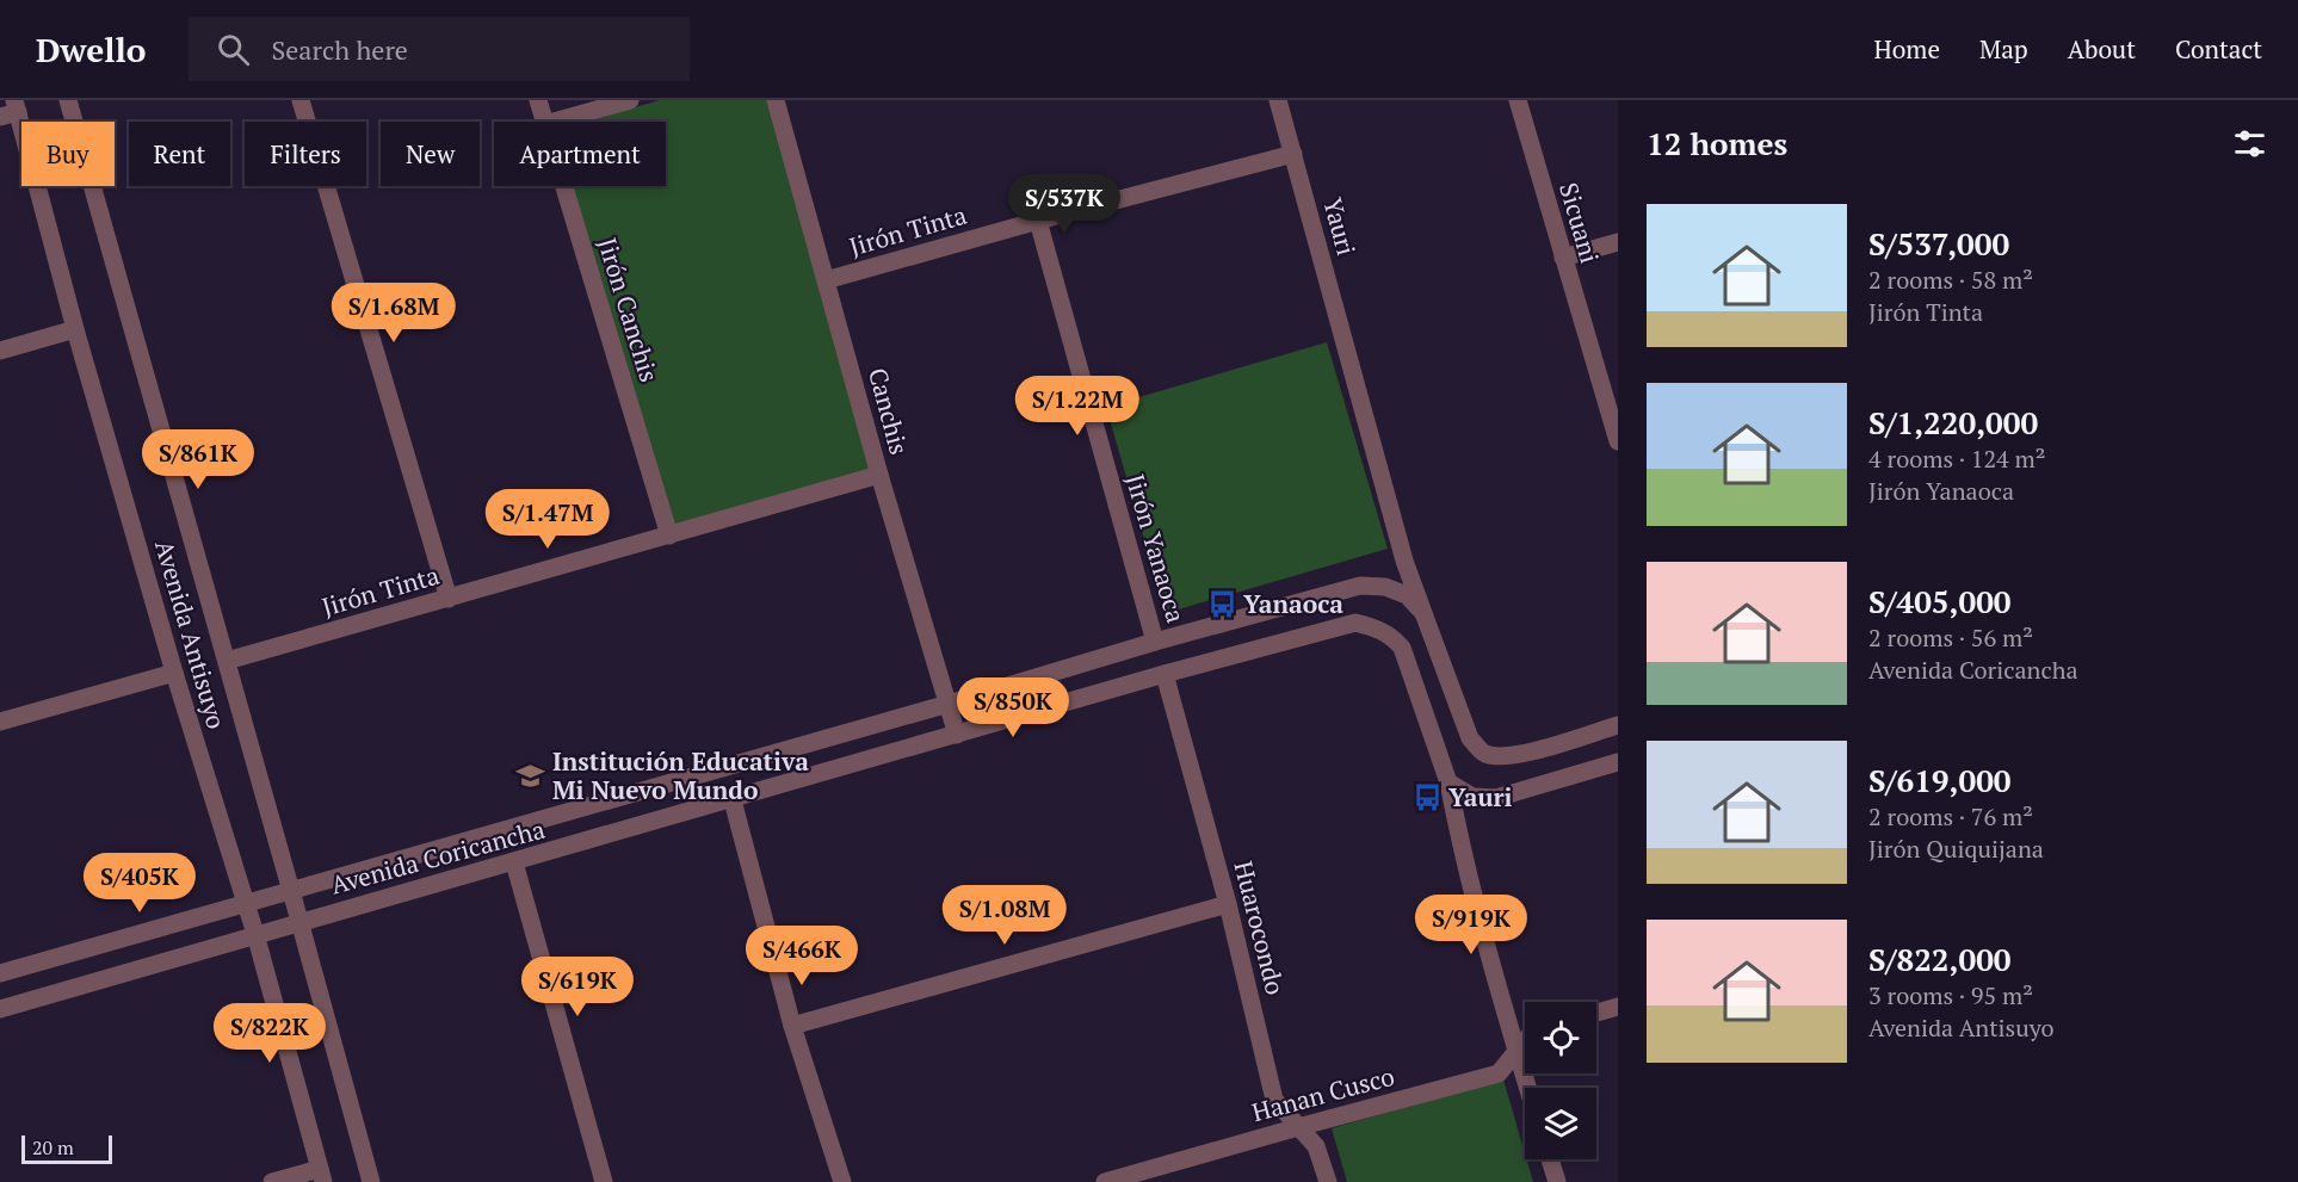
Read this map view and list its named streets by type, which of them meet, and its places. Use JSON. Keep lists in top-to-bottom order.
{
  "streets": {
    "street": [
      "Sicuani",
      "Yauri",
      "Jirón Tinta",
      "Jirón Canchis",
      "Canchis",
      "Jirón Yanaoca",
      "Avenida Antisuyo",
      "Avenida Coricancha",
      "Huarocondo",
      "Hanan Cusco"
    ]
  },
  "crossings": [
    ["Yauri", "Jirón Tinta"],
    ["Yauri", "Avenida Coricancha"],
    ["Jirón Tinta", "Jirón Canchis"],
    ["Jirón Tinta", "Canchis"],
    ["Jirón Tinta", "Jirón Yanaoca"],
    ["Jirón Tinta", "Avenida Antisuyo"],
    ["Canchis", "Avenida Coricancha"],
    ["Jirón Yanaoca", "Avenida Coricancha"],
    ["Avenida Antisuyo", "Avenida Coricancha"],
    ["Avenida Coricancha", "Huarocondo"],
    ["Huarocondo", "Hanan Cusco"]
  ],
  "places": {
    "bus stop": ["Yanaoca", "Yauri"],
    "school or university": ["Institución Educativa Mi Nuevo Mundo"]
  },
  "scale_bar": "20 m",
  "page": {
    "header": "Dwello",
    "search": "Search here",
    "nav": [
      "Home",
      "Map",
      "About",
      "Contact"
    ],
    "heading": "12 homes",
    "chip": [
      "Buy",
      "Rent",
      "Filters",
      "New",
      "Apartment"
    ],
    "price": [
      "S/537K",
      "S/1.68M",
      "S/1.22M",
      "S/861K",
      "S/1.47M",
      "S/850K",
      "S/405K",
      "S/1.08M",
      "S/919K",
      "S/466K",
      "S/619K",
      "S/822K"
    ],
    "list": [
      {
        "name": "S/537,000",
        "note": "2 rooms · 58 m² · Jirón Tinta"
      },
      {
        "name": "S/1,220,000",
        "note": "4 rooms · 124 m² · Jirón Yanaoca"
      },
      {
        "name": "S/405,000",
        "note": "2 rooms · 56 m² · Avenida Coricancha"
      },
      {
        "name": "S/619,000",
        "note": "2 rooms · 76 m² · Jirón Quiquijana"
      },
      {
        "name": "S/822,000",
        "note": "3 rooms · 95 m² · Avenida Antisuyo"
      }
    ],
    "scale": "20 m"
  }
}
